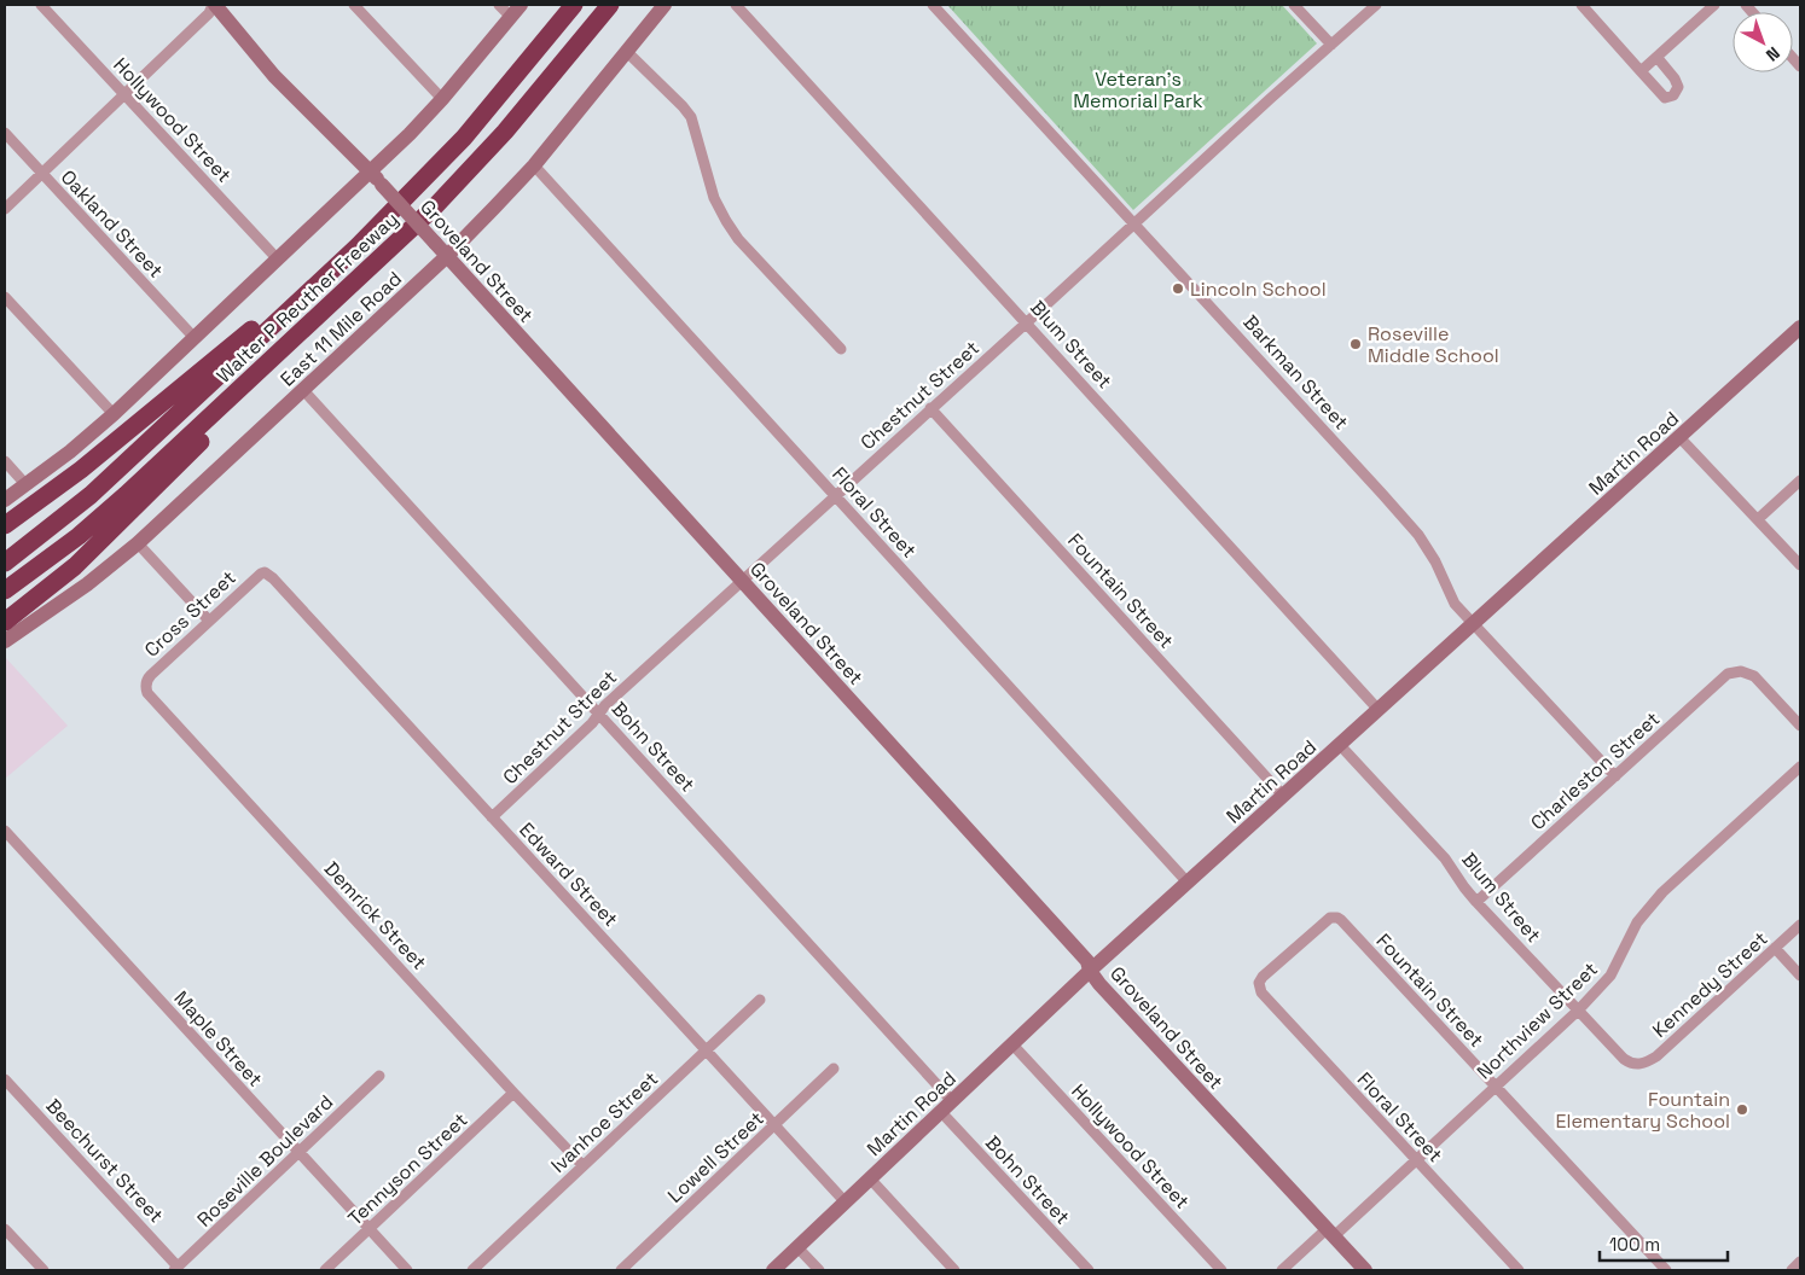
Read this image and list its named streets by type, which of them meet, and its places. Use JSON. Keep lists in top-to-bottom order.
{
  "streets": {
    "highway": ["Walter P Reuther Freeway"],
    "street": [
      "Hollywood Street",
      "Oakland Street",
      "Groveland Street",
      "East 11 Mile Road",
      "Blum Street",
      "Barkman Street",
      "Chestnut Street",
      "Martin Road",
      "Floral Street",
      "Fountain Street",
      "Cross Street",
      "Bohn Street",
      "Charleston Street",
      "Edward Street",
      "Demrick Street",
      "Kennedy Street",
      "Northview Street",
      "Maple Street",
      "Ivanhoe Street",
      "Lowell Street",
      "Beechurst Street",
      "Roseville Boulevard",
      "Tennyson Street"
    ]
  },
  "crossings": [
    ["Hollywood Street", "Martin Road"],
    ["Groveland Street", "East 11 Mile Road"],
    ["Groveland Street", "Chestnut Street"],
    ["Groveland Street", "Martin Road"],
    ["Groveland Street", "Northview Street"],
    ["East 11 Mile Road", "Floral Street"],
    ["East 11 Mile Road", "Bohn Street"],
    ["Blum Street", "Chestnut Street"],
    ["Blum Street", "Martin Road"],
    ["Blum Street", "Charleston Street"],
    ["Blum Street", "Kennedy Street"],
    ["Blum Street", "Northview Street"],
    ["Barkman Street", "Chestnut Street"],
    ["Barkman Street", "Martin Road"],
    ["Barkman Street", "Charleston Street"],
    ["Chestnut Street", "Floral Street"],
    ["Chestnut Street", "Fountain Street"],
    ["Chestnut Street", "Bohn Street"],
    ["Chestnut Street", "Edward Street"],
    ["Martin Road", "Floral Street"],
    ["Martin Road", "Fountain Street"],
    ["Martin Road", "Bohn Street"],
    ["Martin Road", "Edward Street"],
    ["Floral Street", "Fountain Street"],
    ["Floral Street", "Northview Street"],
    ["Fountain Street", "Northview Street"],
    ["Cross Street", "Edward Street"],
    ["Cross Street", "Demrick Street"],
    ["Edward Street", "Ivanhoe Street"],
    ["Edward Street", "Lowell Street"],
    ["Demrick Street", "Ivanhoe Street"],
    ["Demrick Street", "Tennyson Street"],
    ["Maple Street", "Roseville Boulevard"],
    ["Maple Street", "Tennyson Street"],
    ["Beechurst Street", "Roseville Boulevard"]
  ],
  "parks": ["Veteran's Memorial Park"],
  "places": ["Lincoln School", "Roseville Middle School", "Fountain Elementary School"],
  "scale_bar": "100 m",
  "north": "bottom right"
}
